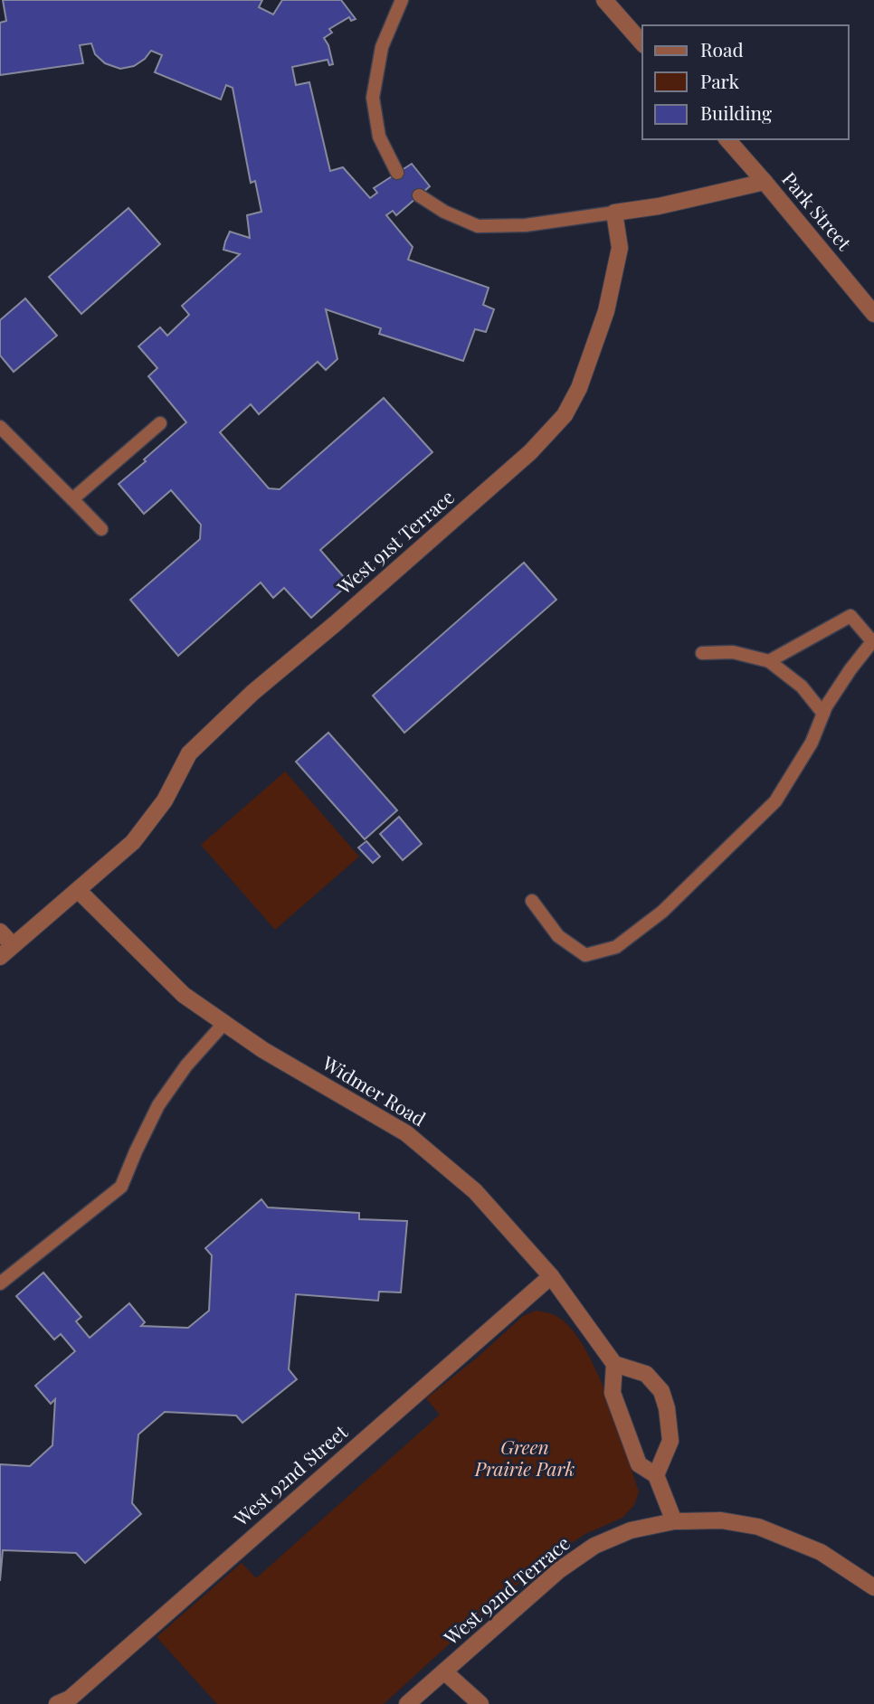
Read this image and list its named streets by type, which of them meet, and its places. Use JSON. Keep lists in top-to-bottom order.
{
  "streets": {
    "street": [
      "Park Street",
      "West 91st Terrace",
      "Widmer Road",
      "West 92nd Street",
      "West 92nd Terrace"
    ]
  },
  "crossings": [
    ["West 91st Terrace", "Widmer Road"],
    ["Widmer Road", "West 92nd Street"]
  ],
  "parks": ["Green Prairie Park"],
  "legend": ["Road", "Park", "Building"]
}
